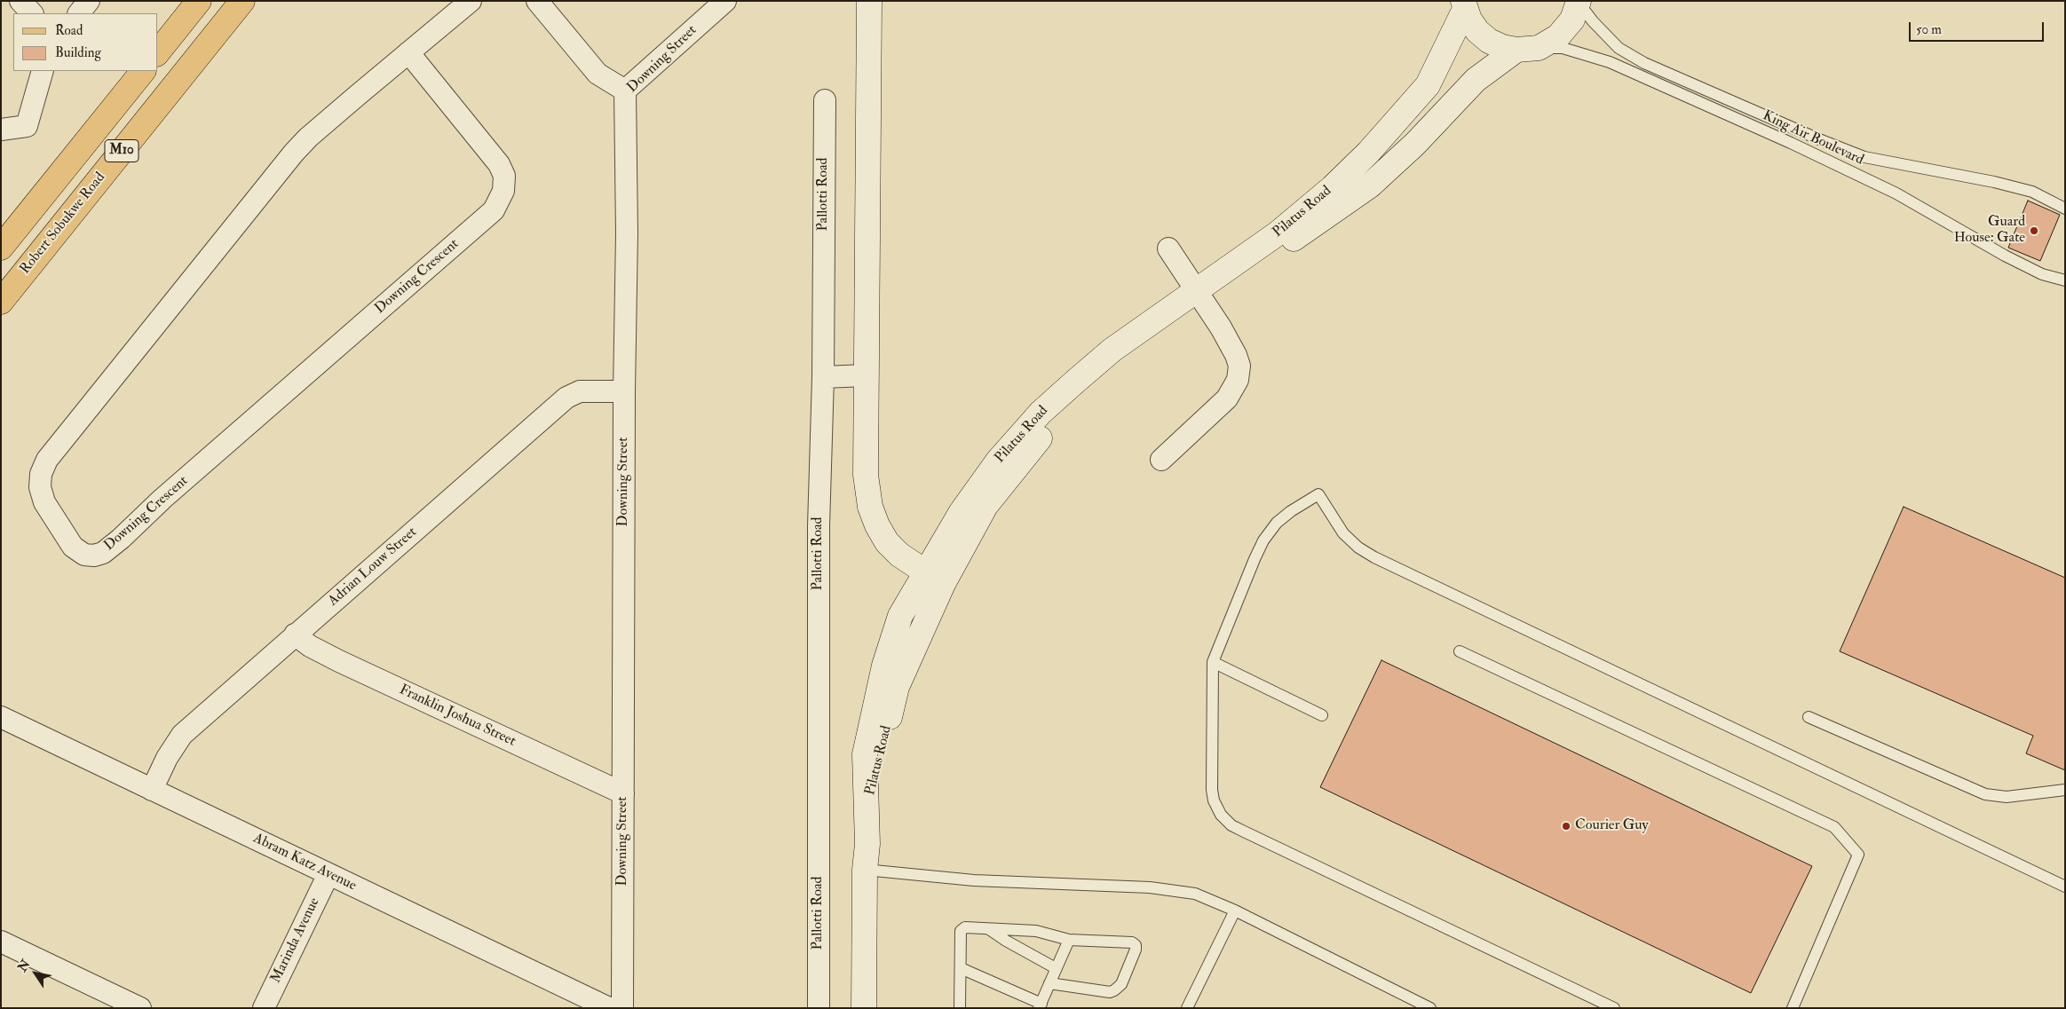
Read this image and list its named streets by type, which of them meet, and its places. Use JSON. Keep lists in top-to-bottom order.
{
  "streets": {
    "main road": ["M10", "Robert Sobukwe Road"],
    "street": [
      "Downing Street",
      "Pallotti Road",
      "Pilatus Road",
      "Downing Crescent",
      "Adrian Louw Street",
      "Franklin Joshua Street",
      "Abram Katz Avenue",
      "Marinda Avenue"
    ],
    "lane": ["King Air Boulevard"]
  },
  "crossings": [
    ["Downing Street", "Adrian Louw Street"],
    ["Downing Street", "Franklin Joshua Street"],
    ["King Air Boulevard", "Pilatus Road"],
    ["Adrian Louw Street", "Franklin Joshua Street"],
    ["Adrian Louw Street", "Abram Katz Avenue"],
    ["Abram Katz Avenue", "Marinda Avenue"]
  ],
  "places": ["Guard House: Gate", "Courier Guy"],
  "legend": ["Road", "Building"],
  "scale_bar": "50 m",
  "north": "top left"
}
